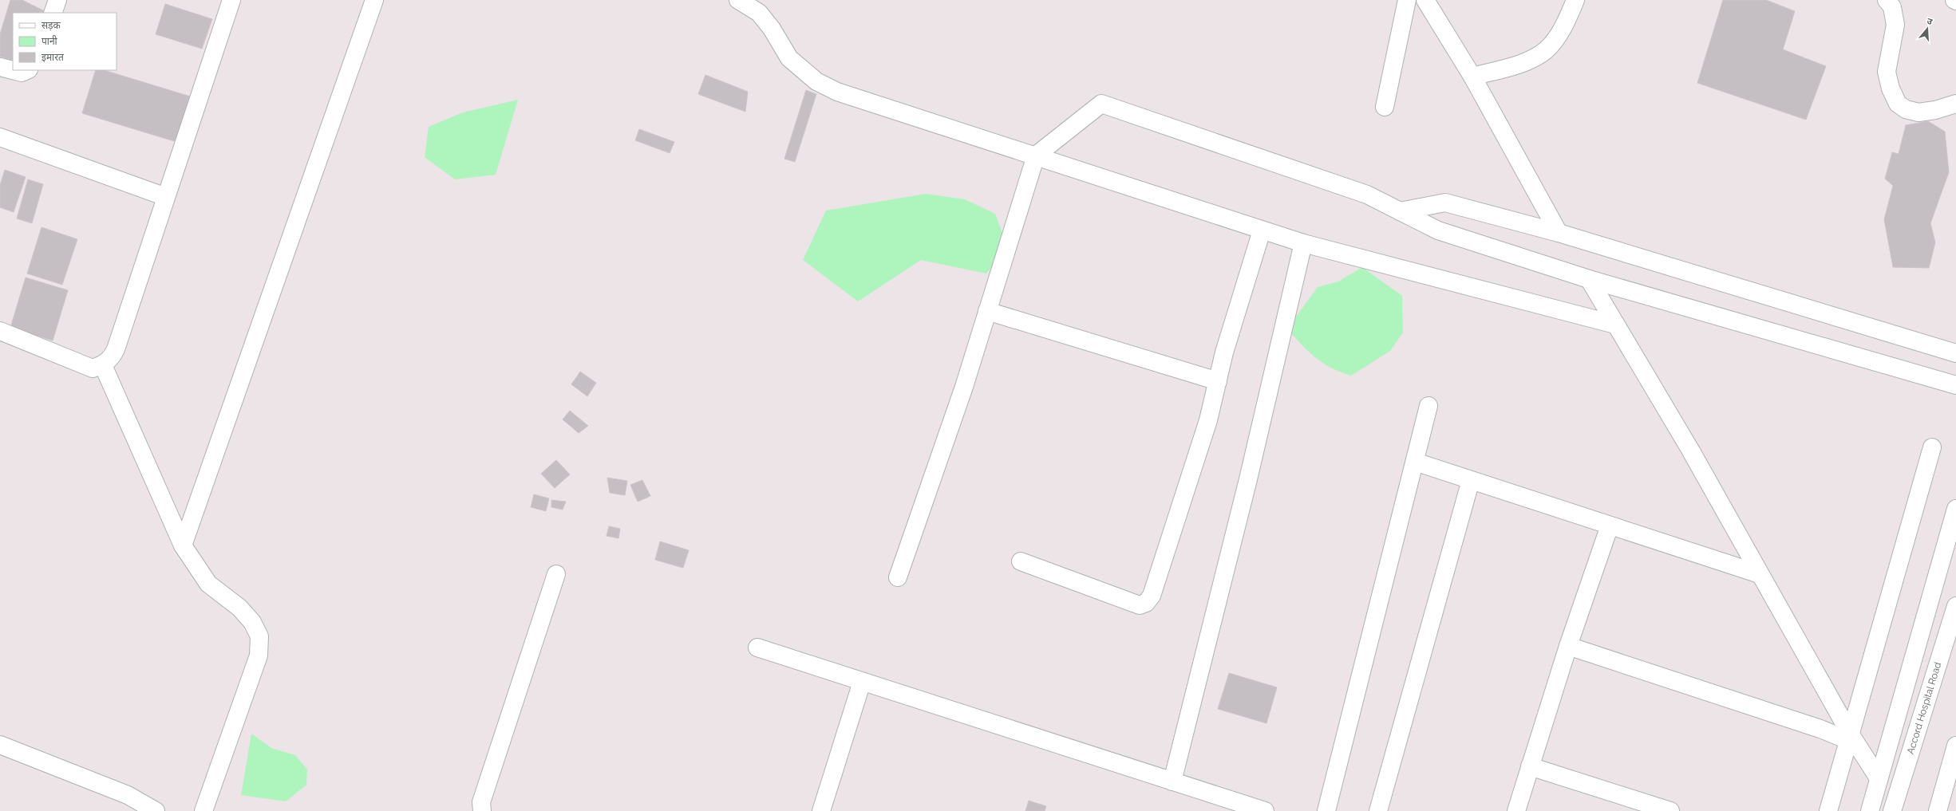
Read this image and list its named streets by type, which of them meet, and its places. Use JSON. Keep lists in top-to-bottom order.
{
  "streets": {
    "street": ["Accord Hospital Road"]
  },
  "legend": ["सड़क", "पानी", "इमारत"],
  "north": "top"
}
